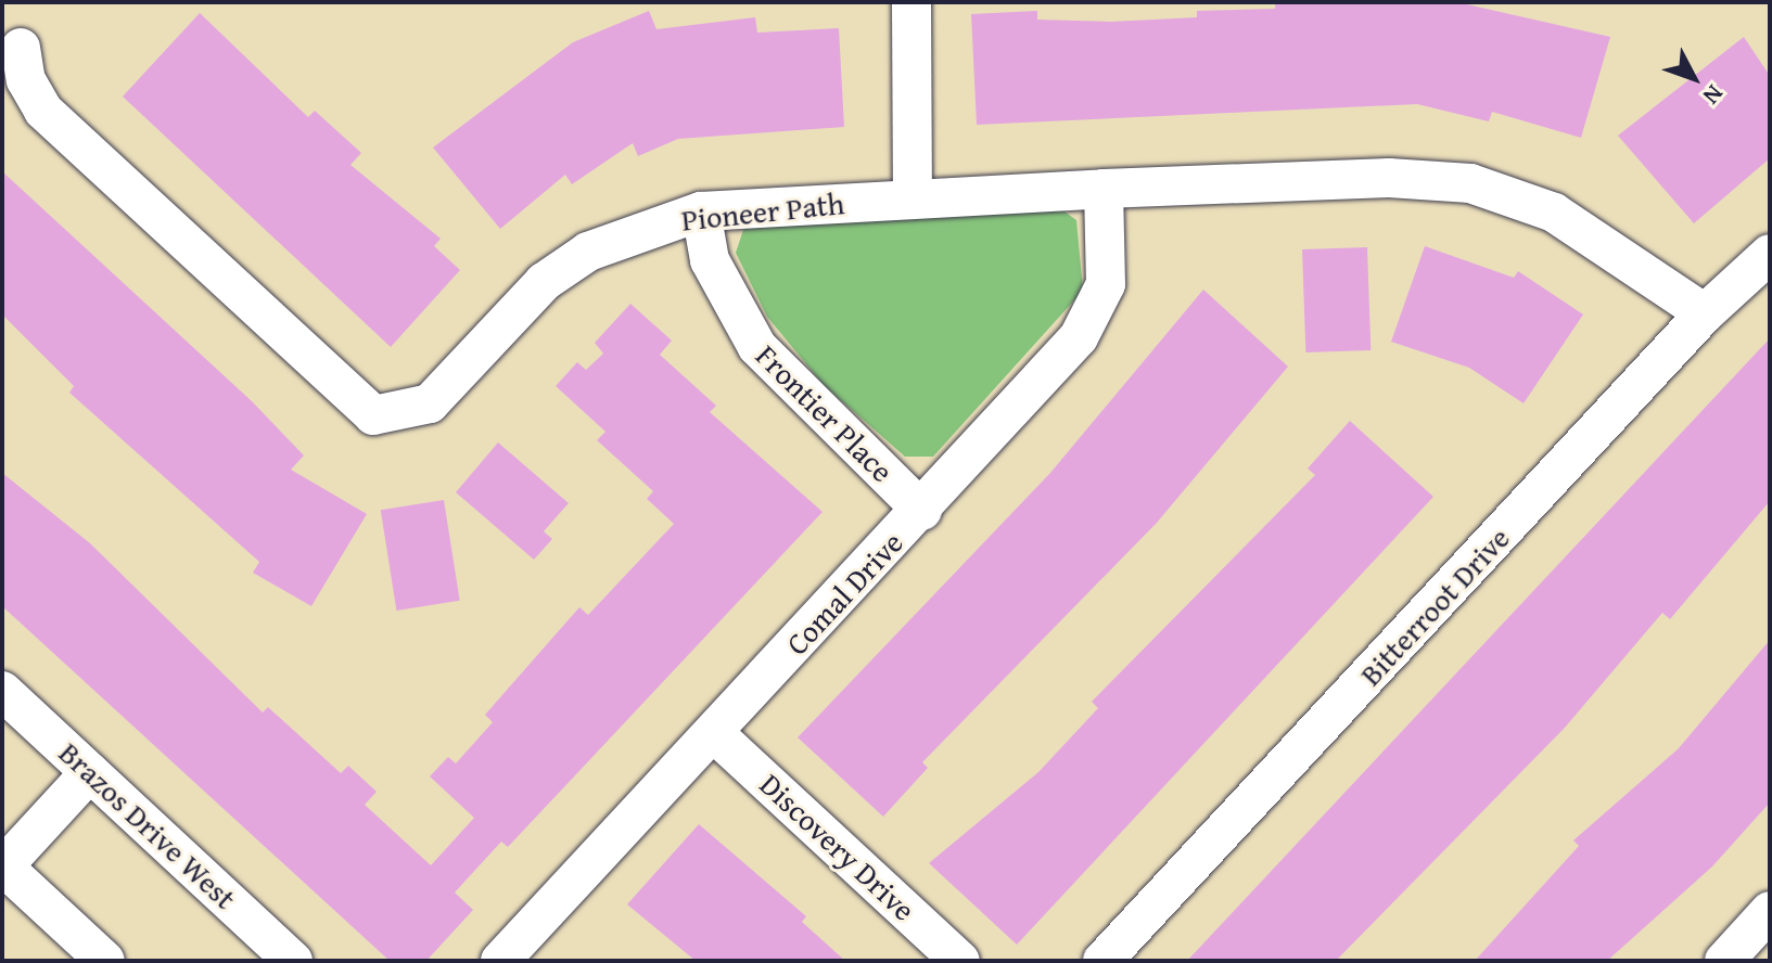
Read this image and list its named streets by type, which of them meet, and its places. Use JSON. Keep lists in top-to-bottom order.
{
  "streets": {
    "street": [
      "Pioneer Path",
      "Frontier Place",
      "Comal Drive",
      "Bitterroot Drive",
      "Brazos Drive West",
      "Discovery Drive"
    ]
  },
  "crossings": [
    ["Pioneer Path", "Frontier Place"],
    ["Pioneer Path", "Comal Drive"],
    ["Pioneer Path", "Bitterroot Drive"],
    ["Frontier Place", "Comal Drive"],
    ["Comal Drive", "Discovery Drive"]
  ],
  "north": "bottom right"
}
